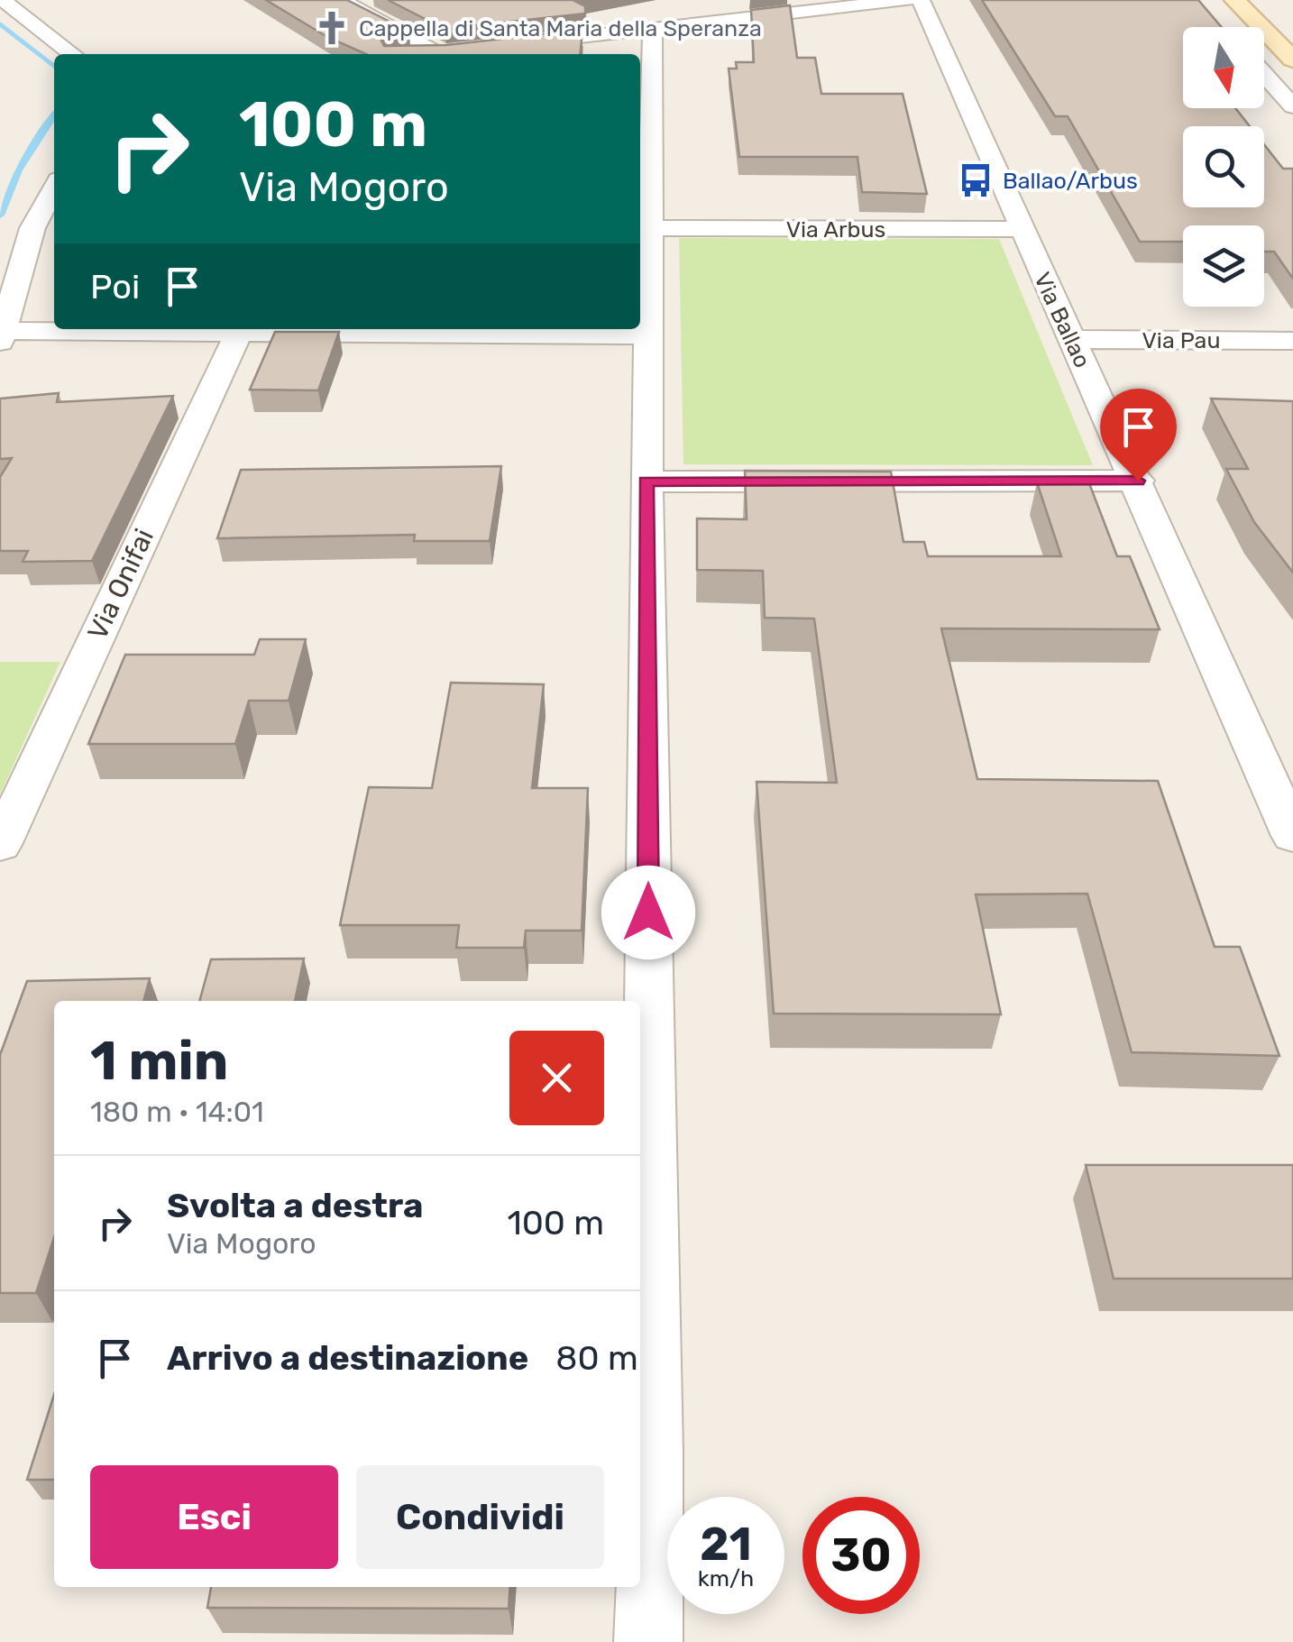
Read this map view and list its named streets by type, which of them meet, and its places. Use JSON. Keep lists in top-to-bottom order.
{
  "streets": {
    "street": [
      "Via Arbus",
      "Via Ballao",
      "Via Pau",
      "Via Onifai"
    ]
  },
  "crossings": [
    ["Via Arbus", "Via Ballao"],
    ["Via Ballao", "Via Pau"]
  ],
  "places": {
    "church": ["Cappella di Santa Maria della Speranza"],
    "bus stop": ["Ballao/Arbus"]
  },
  "north": "bottom",
  "page": {
    "turn": ["100 m", "Via Mogoro"],
    "then": "Poi",
    "heading": ["1 min", "180 m · 14:01"],
    "list": [
      {
        "name": "Svolta a destra",
        "note": "Via Mogoro",
        "value": "100 m"
      },
      {
        "name": "Arrivo a destinazione",
        "value": "80 m"
      }
    ],
    "buttons": ["Esci", "Condividi"],
    "speed": "21 km/h",
    "limit": "30"
  }
}
